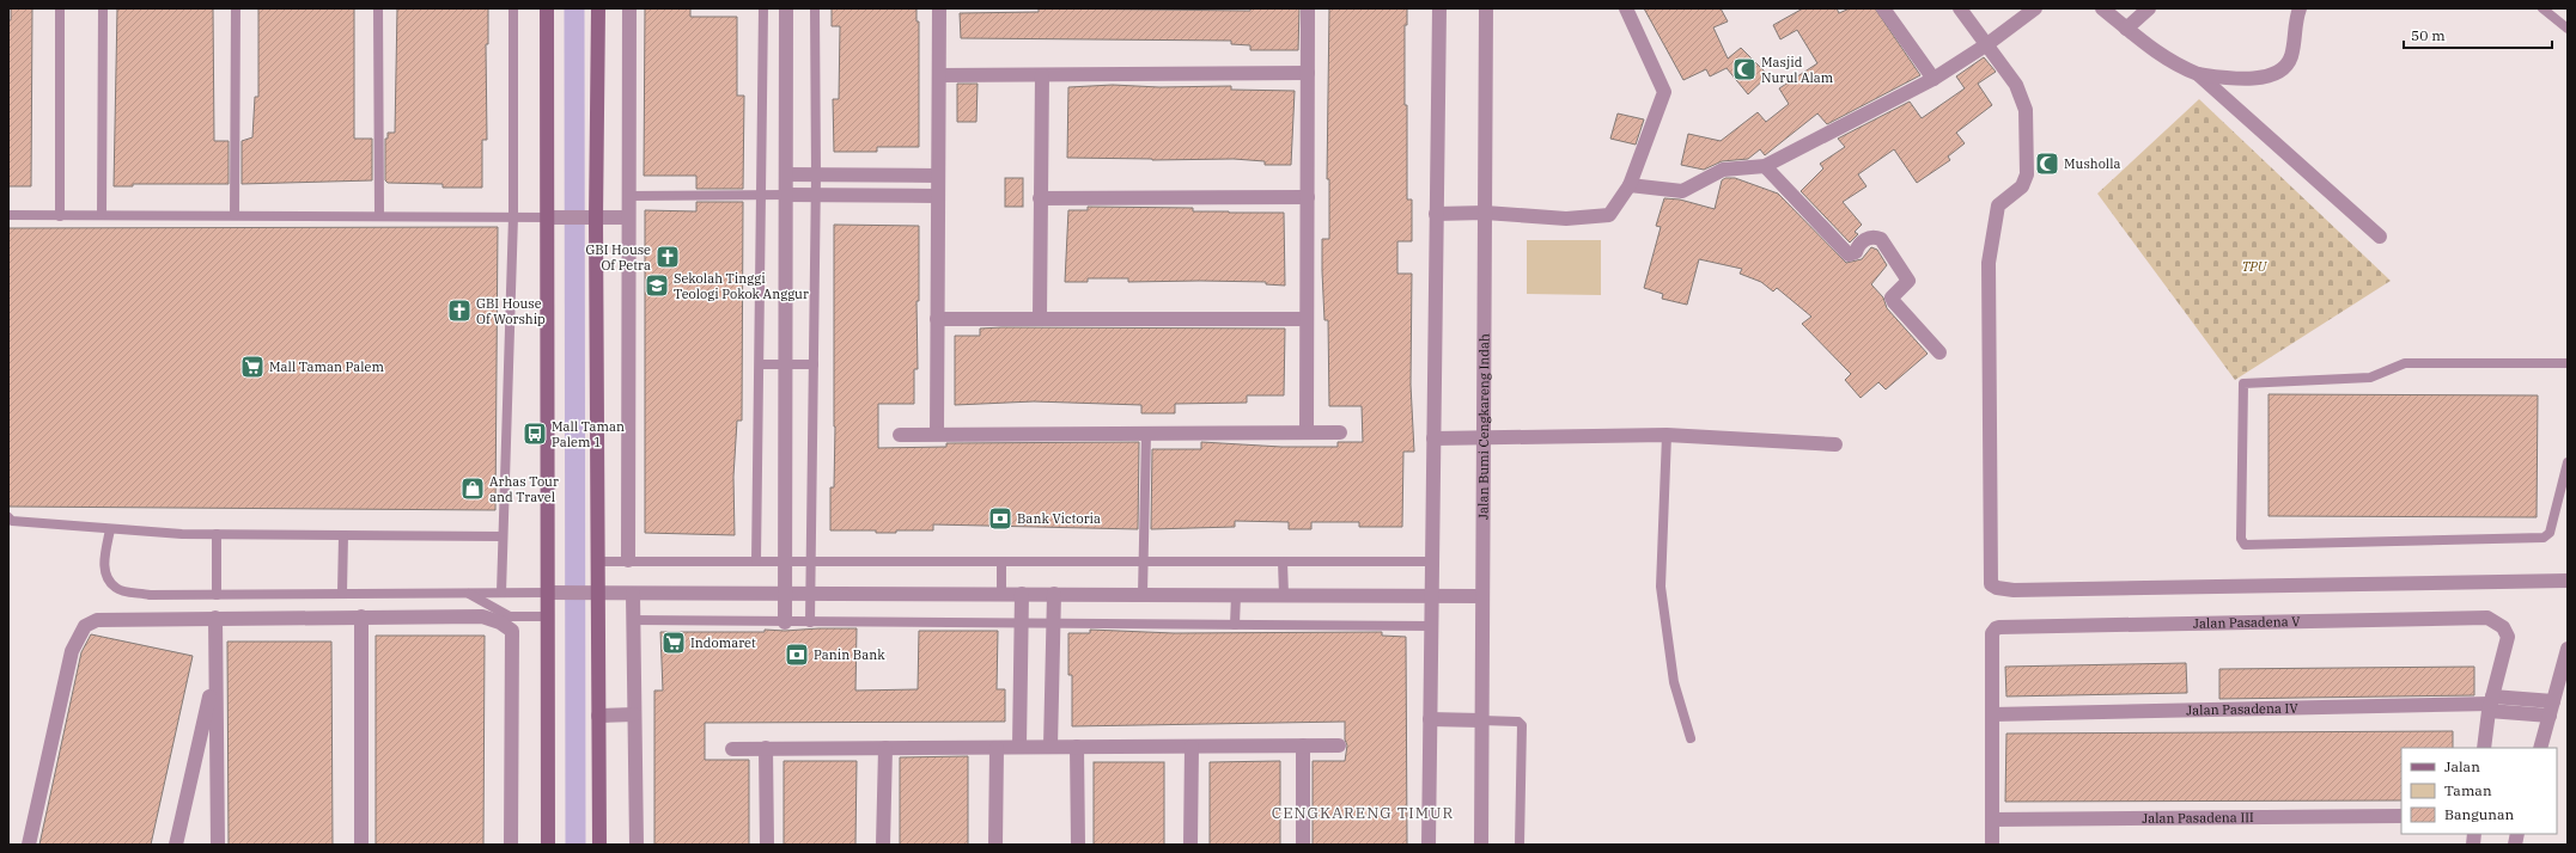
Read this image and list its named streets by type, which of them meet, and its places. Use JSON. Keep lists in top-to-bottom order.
{
  "streets": {
    "street": [
      "Jalan Bumi Cengkareng Indah",
      "Jalan Pasadena V",
      "Jalan Pasadena IV",
      "Jalan Pasadena III"
    ]
  },
  "crossings": [
    ["Jalan Pasadena V", "Jalan Pasadena IV"]
  ],
  "districts": ["CENGKARENG TIMUR"],
  "parks": ["TPU"],
  "places": {
    "mosque": ["Masjid Nurul Alam", "Musholla"],
    "church": ["GBI House Of Petra", "GBI House Of Worship"],
    "school or university": ["Sekolah Tinggi Teologi Pokok Anggur"],
    "supermarket": ["Mall Taman Palem", "Indomaret"],
    "bus stop": ["Mall Taman Palem 1"],
    "shop": ["Arhas Tour and Travel"],
    "bank": ["Bank Victoria", "Panin Bank"]
  },
  "legend": ["Jalan", "Taman", "Bangunan"],
  "scale_bar": "50 m"
}
